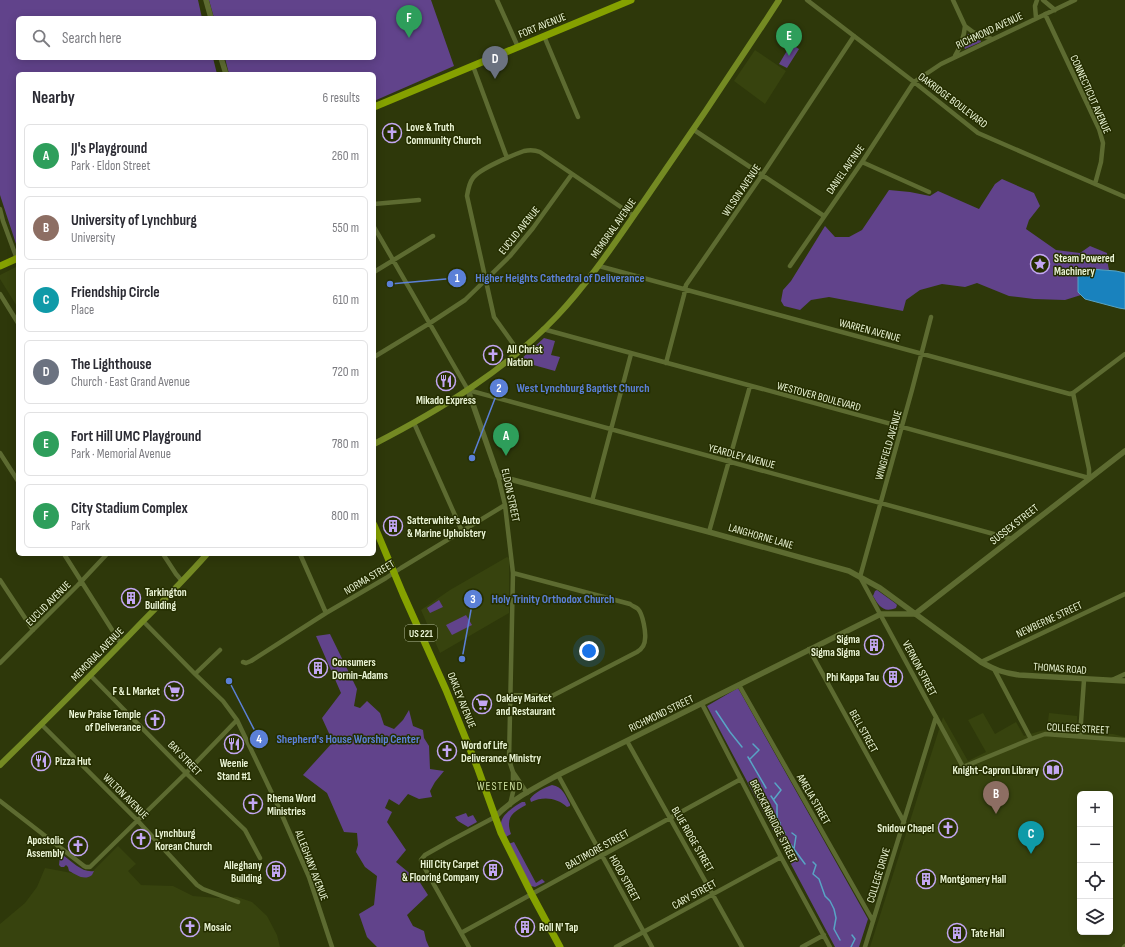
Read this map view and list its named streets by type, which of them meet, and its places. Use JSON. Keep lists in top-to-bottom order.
{
  "streets": {
    "main road": [
      "FORT AVENUE",
      "MEMORIAL AVENUE",
      "US 221",
      "OAKLEY AVENUE"
    ],
    "street": [
      "RICHMOND AVENUE",
      "CONNECTICUT AVENUE",
      "OAKRIDGE BOULEVARD",
      "DANIEL AVENUE",
      "WILSON AVENUE",
      "EUCLID AVENUE",
      "WARREN AVENUE",
      "WESTOVER BOULEVARD",
      "WINGFIELD AVENUE",
      "YEARDLEY AVENUE",
      "ELDON STREET",
      "SUSSEX STREET",
      "LANGHORNE LANE",
      "NORMA STREET",
      "NEWBERNE STREET",
      "VERNON STREET",
      "THOMAS ROAD",
      "RICHMOND STREET",
      "COLLEGE STREET",
      "BELL STREET",
      "BAY STREET",
      "WILTON AVENUE",
      "AMELIA STREET",
      "BRECKENBRIDGE STREET",
      "BLUE RIDGE STREET",
      "BALTIMORE STREET",
      "ALLEGHANY AVENUE",
      "COLLEGE DRIVE",
      "HOOD STREET",
      "CARY STREET"
    ]
  },
  "crossings": [
    ["RICHMOND AVENUE", "CONNECTICUT AVENUE"],
    ["RICHMOND AVENUE", "OAKRIDGE BOULEVARD"],
    ["RICHMOND AVENUE", "DANIEL AVENUE"],
    ["CONNECTICUT AVENUE", "OAKRIDGE BOULEVARD"],
    ["OAKRIDGE BOULEVARD", "DANIEL AVENUE"],
    ["OAKRIDGE BOULEVARD", "WILSON AVENUE"],
    ["WILSON AVENUE", "WARREN AVENUE"],
    ["WILSON AVENUE", "WESTOVER BOULEVARD"],
    ["MEMORIAL AVENUE", "WARREN AVENUE"],
    ["MEMORIAL AVENUE", "WESTOVER BOULEVARD"],
    ["MEMORIAL AVENUE", "YEARDLEY AVENUE"],
    ["MEMORIAL AVENUE", "ELDON STREET"],
    ["MEMORIAL AVENUE", "BAY STREET"],
    ["MEMORIAL AVENUE", "WILTON AVENUE"],
    ["MEMORIAL AVENUE", "ALLEGHANY AVENUE"],
    ["EUCLID AVENUE", "ELDON STREET"],
    ["WARREN AVENUE", "WINGFIELD AVENUE"],
    ["WESTOVER BOULEVARD", "WINGFIELD AVENUE"],
    ["WESTOVER BOULEVARD", "SUSSEX STREET"],
    ["WINGFIELD AVENUE", "YEARDLEY AVENUE"],
    ["WINGFIELD AVENUE", "LANGHORNE LANE"],
    ["WINGFIELD AVENUE", "VERNON STREET"],
    ["YEARDLEY AVENUE", "ELDON STREET"],
    ["YEARDLEY AVENUE", "SUSSEX STREET"],
    ["ELDON STREET", "LANGHORNE LANE"],
    ["ELDON STREET", "NORMA STREET"],
    ["ELDON STREET", "RICHMOND STREET"],
    ["SUSSEX STREET", "LANGHORNE LANE"],
    ["SUSSEX STREET", "RICHMOND STREET"],
    ["LANGHORNE LANE", "NEWBERNE STREET"],
    ["LANGHORNE LANE", "VERNON STREET"],
    ["LANGHORNE LANE", "THOMAS ROAD"],
    ["LANGHORNE LANE", "RICHMOND STREET"],
    ["NORMA STREET", "OAKLEY AVENUE"],
    ["VERNON STREET", "RICHMOND STREET"],
    ["VERNON STREET", "COLLEGE STREET"],
    ["VERNON STREET", "COLLEGE DRIVE"],
    ["OAKLEY AVENUE", "RICHMOND STREET"],
    ["OAKLEY AVENUE", "BALTIMORE STREET"],
    ["RICHMOND STREET", "BELL STREET"],
    ["RICHMOND STREET", "AMELIA STREET"],
    ["RICHMOND STREET", "BRECKENBRIDGE STREET"],
    ["RICHMOND STREET", "BLUE RIDGE STREET"],
    ["RICHMOND STREET", "BALTIMORE STREET"],
    ["RICHMOND STREET", "HOOD STREET"],
    ["BELL STREET", "COLLEGE DRIVE"],
    ["AMELIA STREET", "COLLEGE DRIVE"],
    ["BRECKENBRIDGE STREET", "BALTIMORE STREET"],
    ["BRECKENBRIDGE STREET", "CARY STREET"],
    ["BLUE RIDGE STREET", "BALTIMORE STREET"],
    ["BLUE RIDGE STREET", "CARY STREET"],
    ["BALTIMORE STREET", "HOOD STREET"],
    ["HOOD STREET", "CARY STREET"]
  ],
  "districts": ["WESTEND"],
  "places": {
    "church": [
      "Love & Truth Community Church",
      "All Christ Nation",
      "New Praise Temple of Deliverance",
      "Word of Life Deliverance Ministry",
      "Rhema Word Ministries",
      "Snidow Chapel",
      "Lynchburg Korean Church",
      "Apostolic Assembly",
      "Mosaic"
    ],
    "place": ["Steam Powered Machinery"],
    "other": [
      "Higher Heights Cathedral of Deliverance",
      "West Lynchburg Baptist Church",
      "Holy Trinity Orthodox Church",
      "Shepherd's House Worship Center"
    ],
    "restaurant": ["Mikado Express", "Weenie Stand #1", "Pizza Hut"],
    "building": [
      "Satterwhite's Auto & Marine Upholstery",
      "Tarkington Building",
      "Sigma Sigma Sigma",
      "Consumers Dornin-Adams",
      "Phi Kappa Tau",
      "Hill City Carpet & Flooring Company",
      "Alleghany Building",
      "Montgomery Hall",
      "Roll N' Tap",
      "Tate Hall"
    ],
    "supermarket": ["F & L Market", "Oakley Market and Restaurant"],
    "library": ["Knight-Capron Library"]
  },
  "page": {
    "pins": [
      "F",
      "E",
      "D",
      "A",
      "B",
      "C"
    ],
    "search": "Search here",
    "heading": ["Nearby", "6 results"],
    "list": [
      {
        "mark": "A",
        "name": "JJ's Playground",
        "note": "Park · Eldon Street",
        "value": "260 m"
      },
      {
        "mark": "B",
        "name": "University of Lynchburg",
        "note": "University",
        "value": "550 m"
      },
      {
        "mark": "C",
        "name": "Friendship Circle",
        "note": "Place",
        "value": "610 m"
      },
      {
        "mark": "D",
        "name": "The Lighthouse",
        "note": "Church · East Grand Avenue",
        "value": "720 m"
      },
      {
        "mark": "E",
        "name": "Fort Hill UMC Playground",
        "note": "Park · Memorial Avenue",
        "value": "780 m"
      },
      {
        "mark": "F",
        "name": "City Stadium Complex",
        "note": "Park",
        "value": "800 m"
      }
    ],
    "map_buttons": ["+", "−"]
  }
}
